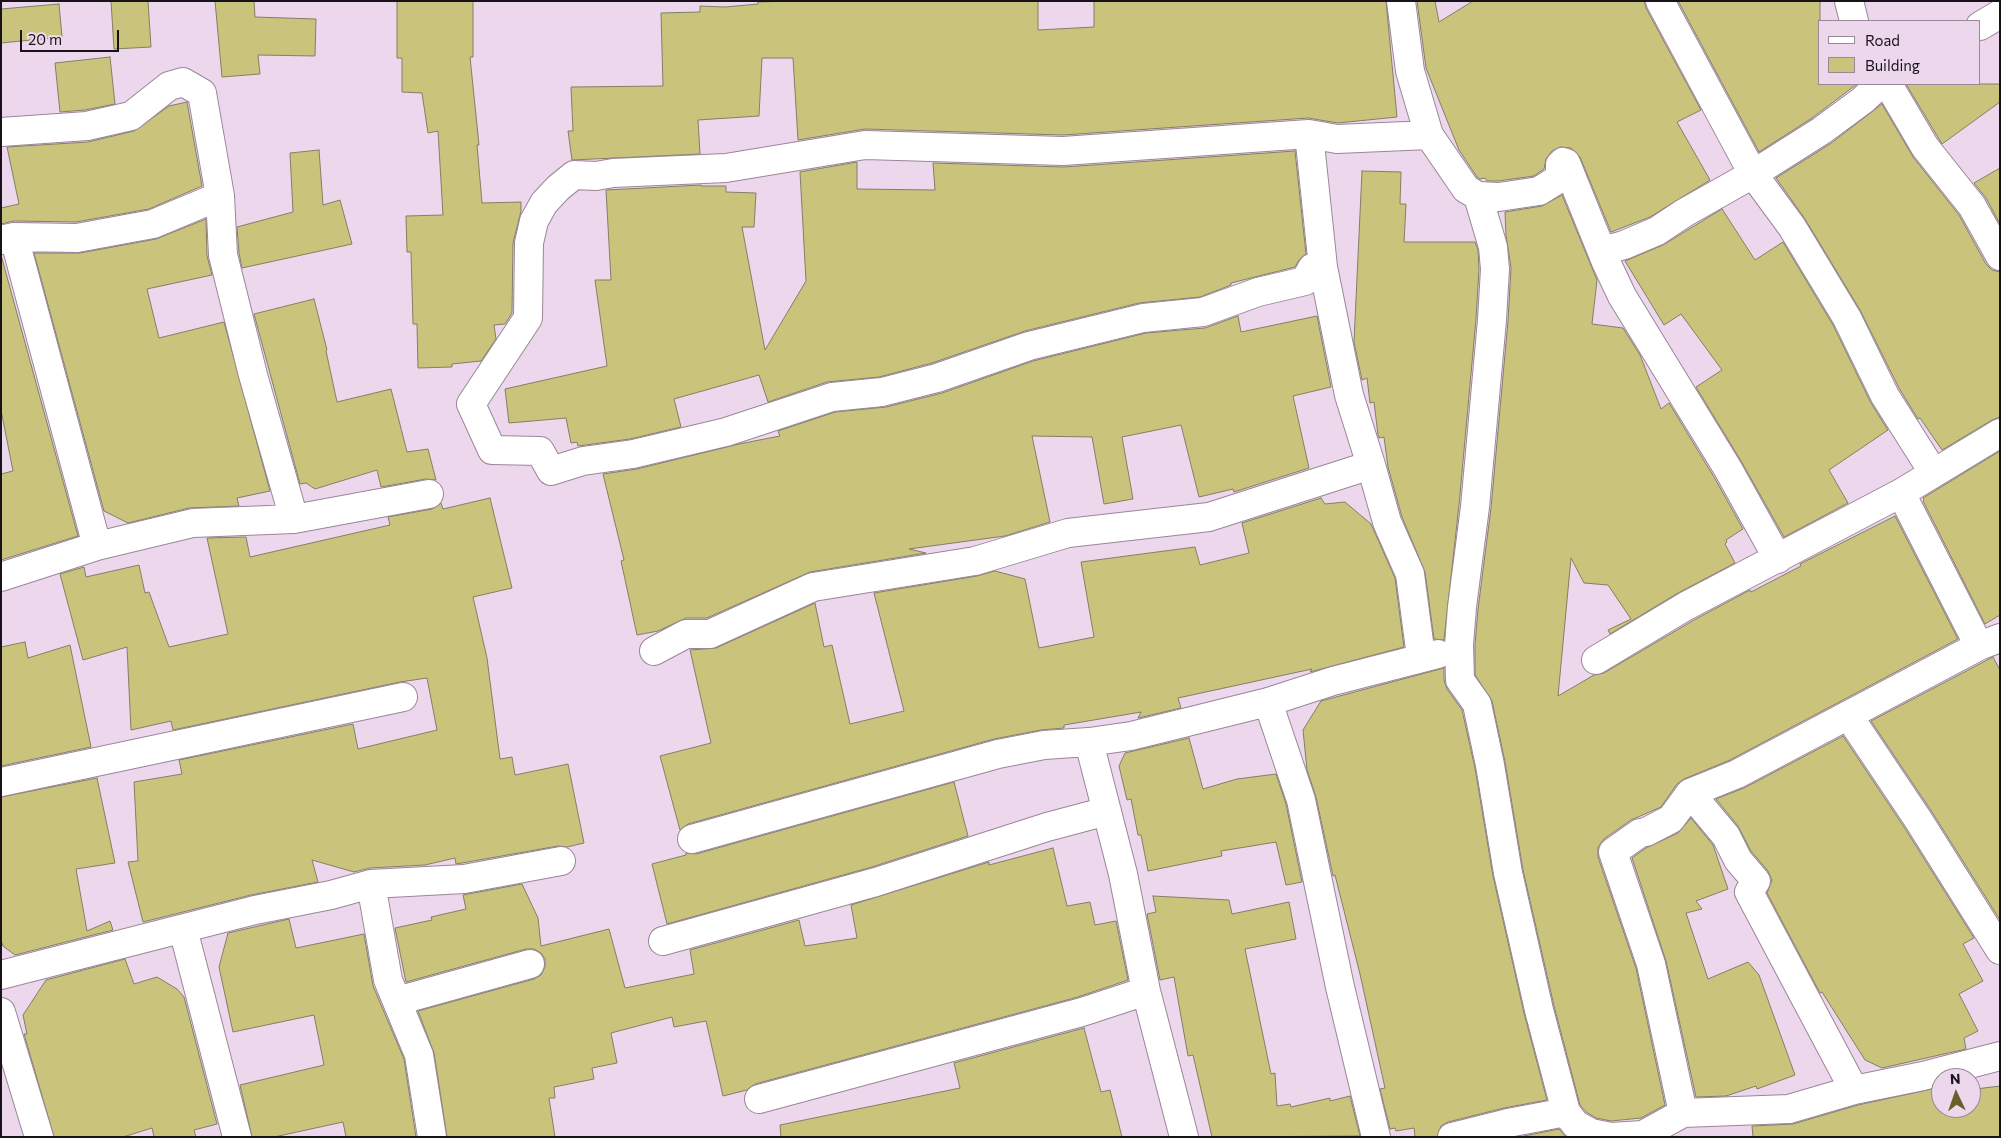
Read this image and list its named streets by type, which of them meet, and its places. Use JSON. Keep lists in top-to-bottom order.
{
  "legend": ["Road", "Building"],
  "scale_bar": "20 m",
  "north": "top"
}
